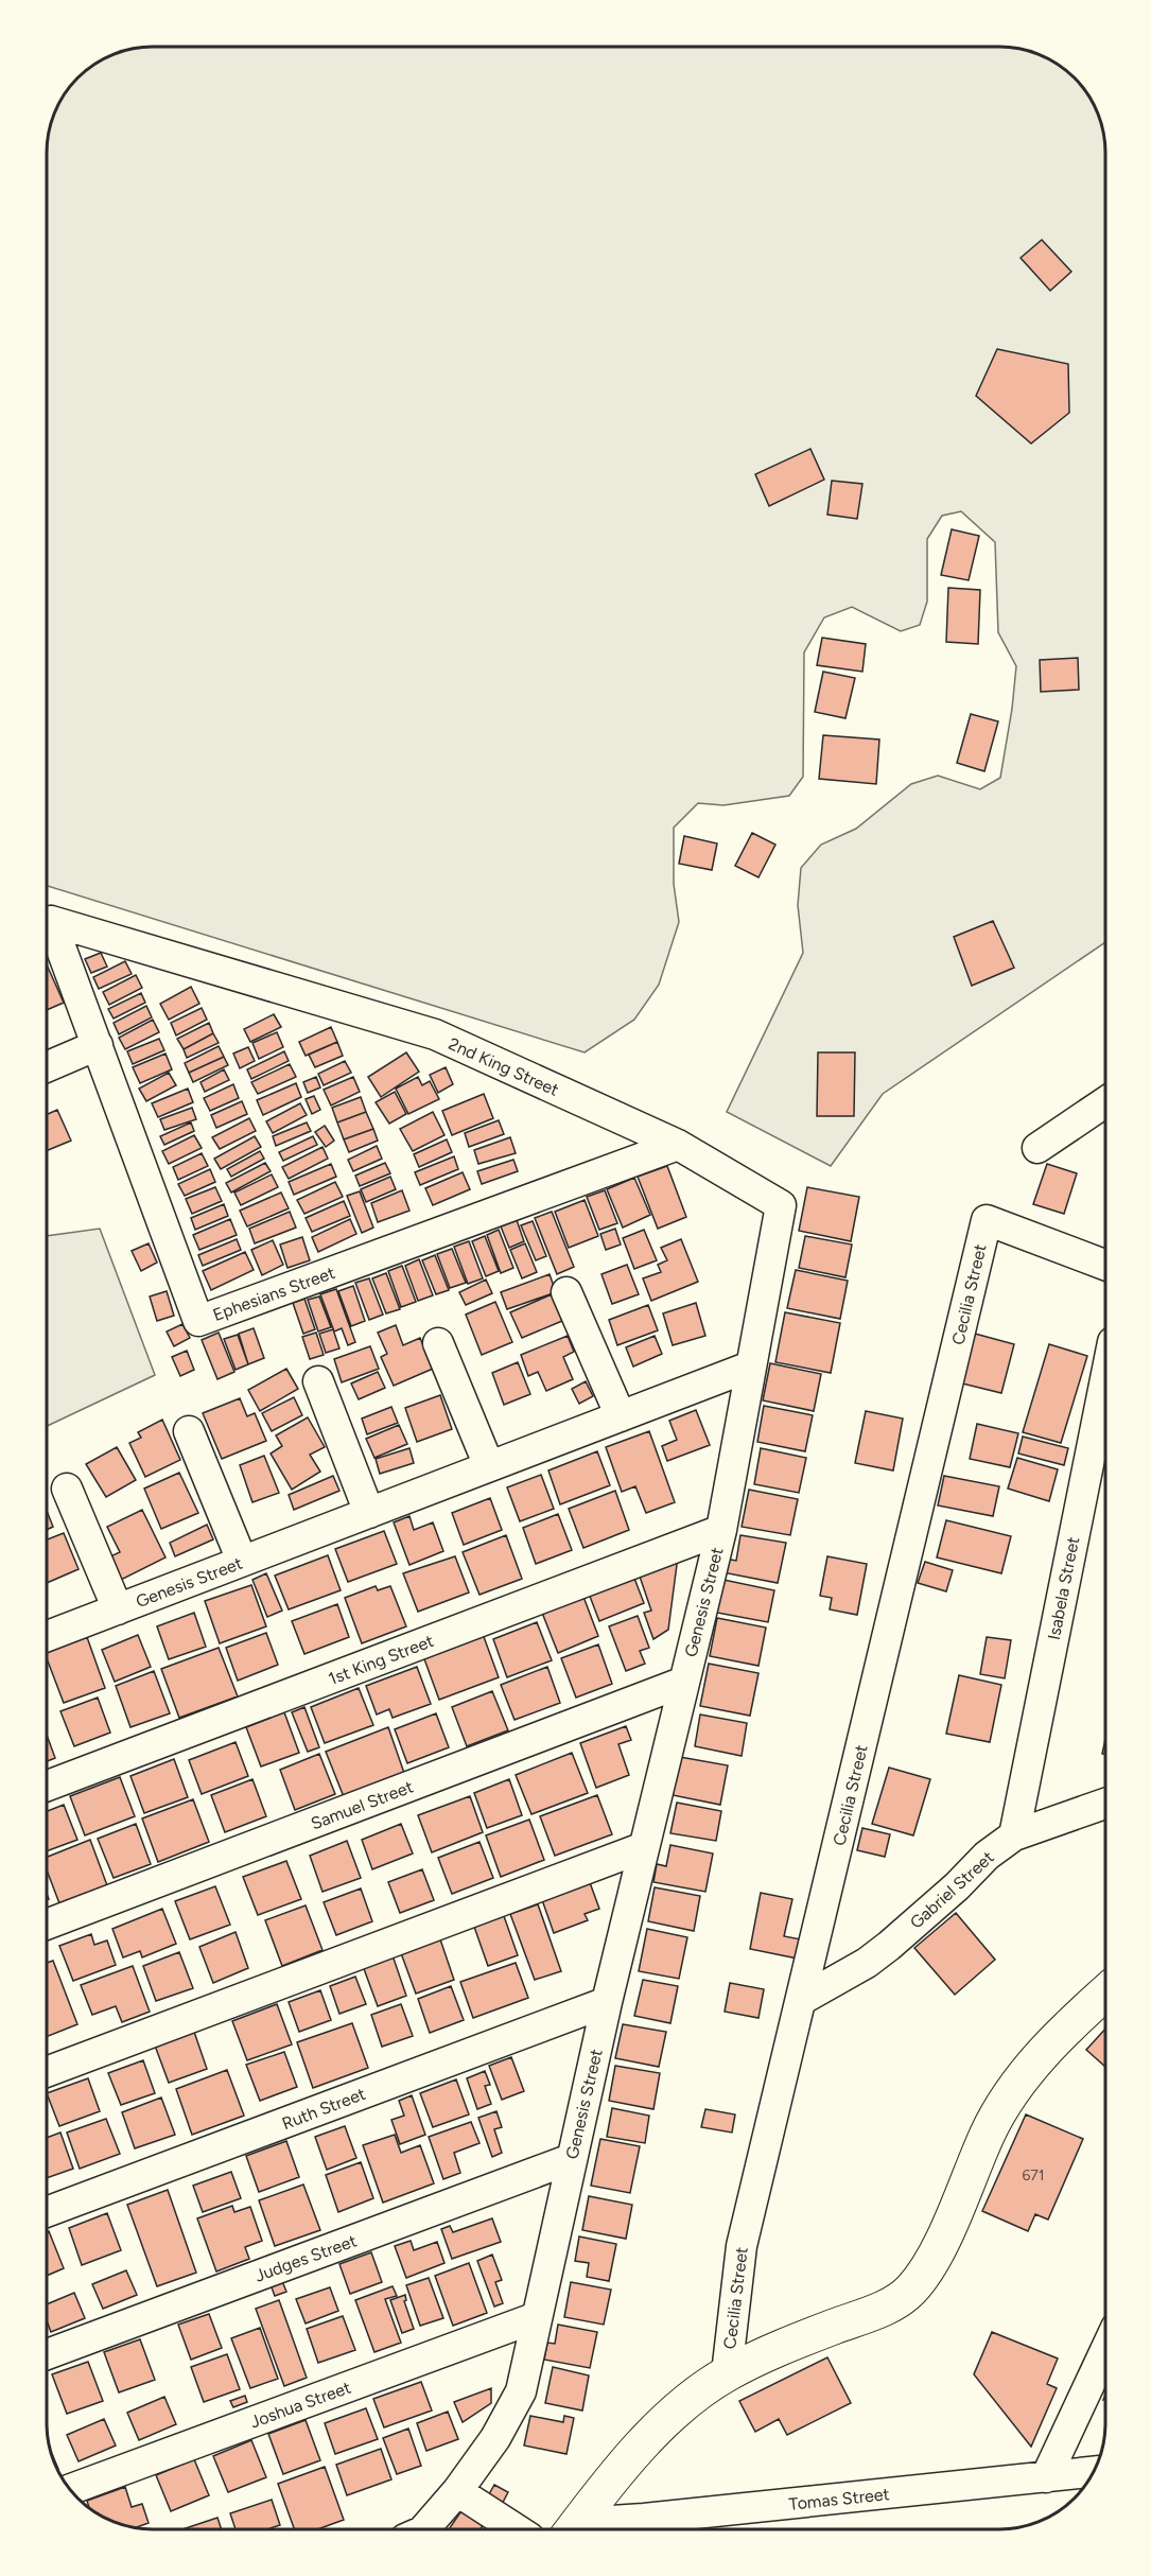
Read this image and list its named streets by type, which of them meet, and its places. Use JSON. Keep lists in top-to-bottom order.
{
  "streets": {
    "street": [
      "2nd King Street",
      "Ephesians Street",
      "Cecilia Street",
      "Genesis Street",
      "Isabela Street",
      "1st King Street",
      "Samuel Street",
      "Gabriel Street",
      "Ruth Street",
      "Judges Street",
      "Joshua Street",
      "Tomas Street"
    ]
  },
  "crossings": [
    ["2nd King Street", "Ephesians Street"],
    ["2nd King Street", "Genesis Street"],
    ["Cecilia Street", "Gabriel Street"],
    ["Genesis Street", "1st King Street"],
    ["Genesis Street", "Samuel Street"],
    ["Genesis Street", "Ruth Street"],
    ["Genesis Street", "Judges Street"],
    ["Genesis Street", "Joshua Street"],
    ["Isabela Street", "Gabriel Street"]
  ],
  "house_numbers": ["671"]
}
